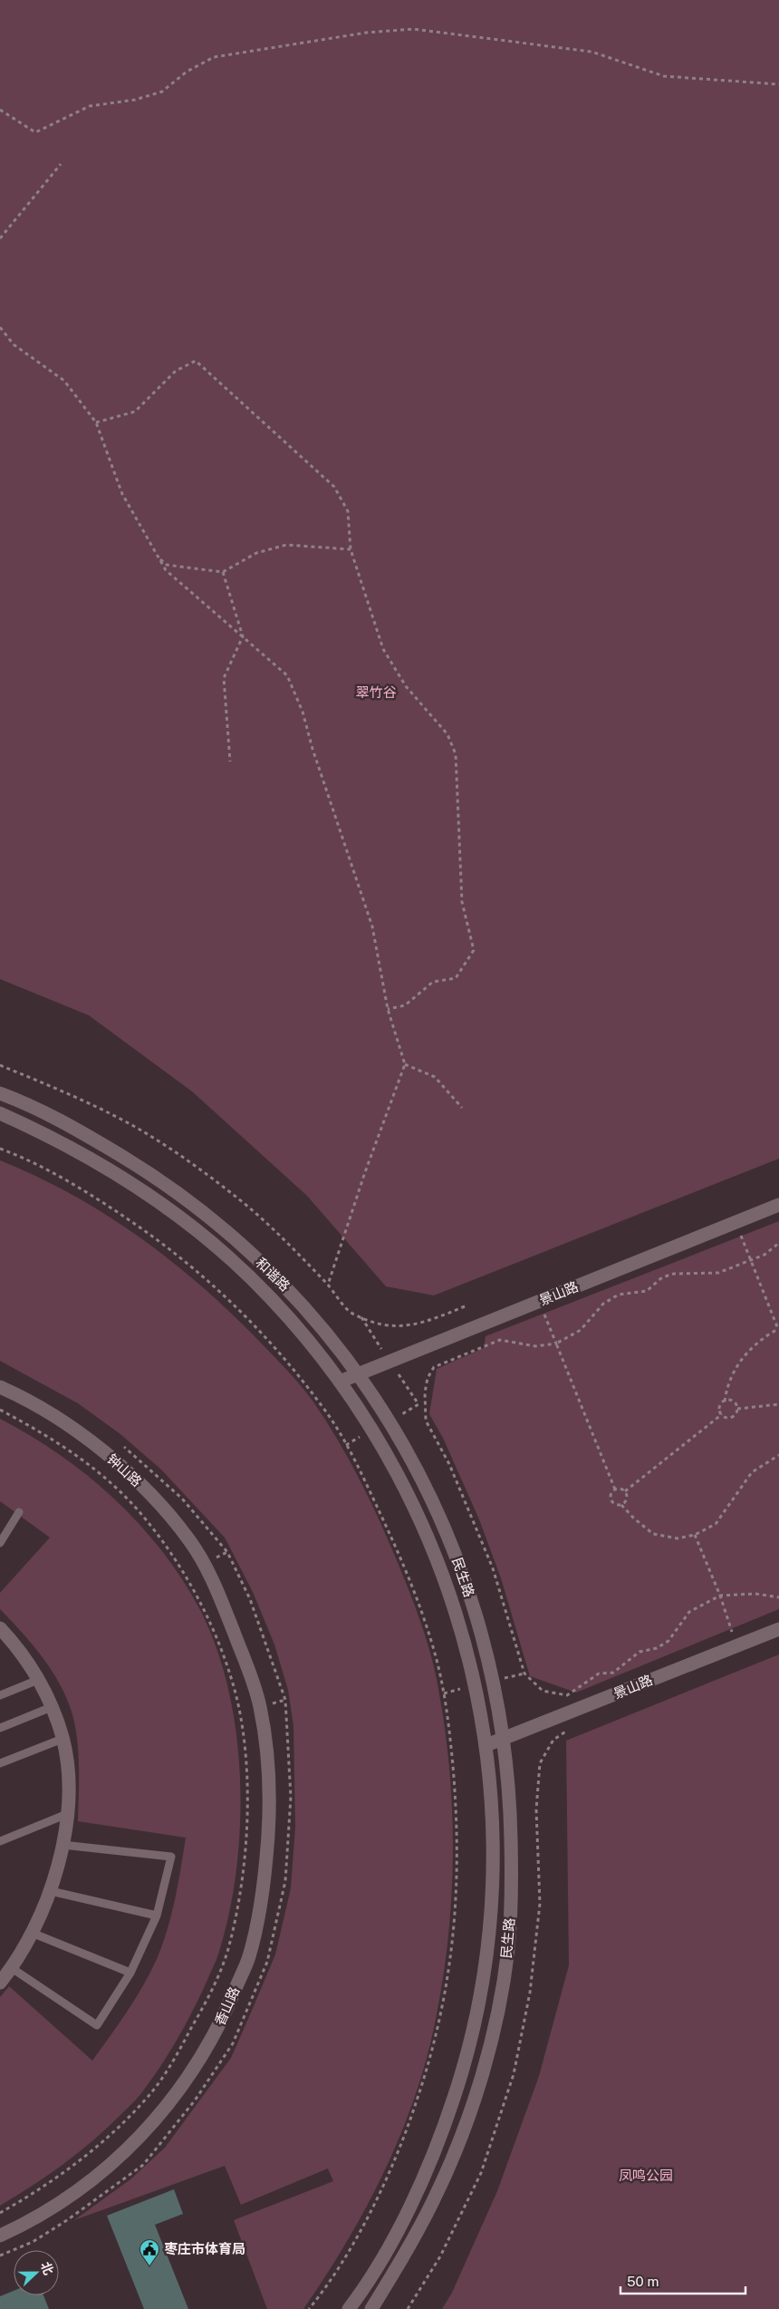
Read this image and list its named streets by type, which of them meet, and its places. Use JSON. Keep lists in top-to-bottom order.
{
  "streets": {
    "main road": [
      "和谐路",
      "景山路",
      "钟山路",
      "民生路",
      "香山路"
    ]
  },
  "crossings": [
    ["和谐路", "景山路"],
    ["和谐路", "民生路"],
    ["景山路", "民生路"],
    ["钟山路", "香山路"]
  ],
  "parks": ["翠竹谷", "凤鸣公园"],
  "places": {
    "public building": ["枣庄市体育局"]
  },
  "scale_bar": "50 m",
  "north": "right"
}
